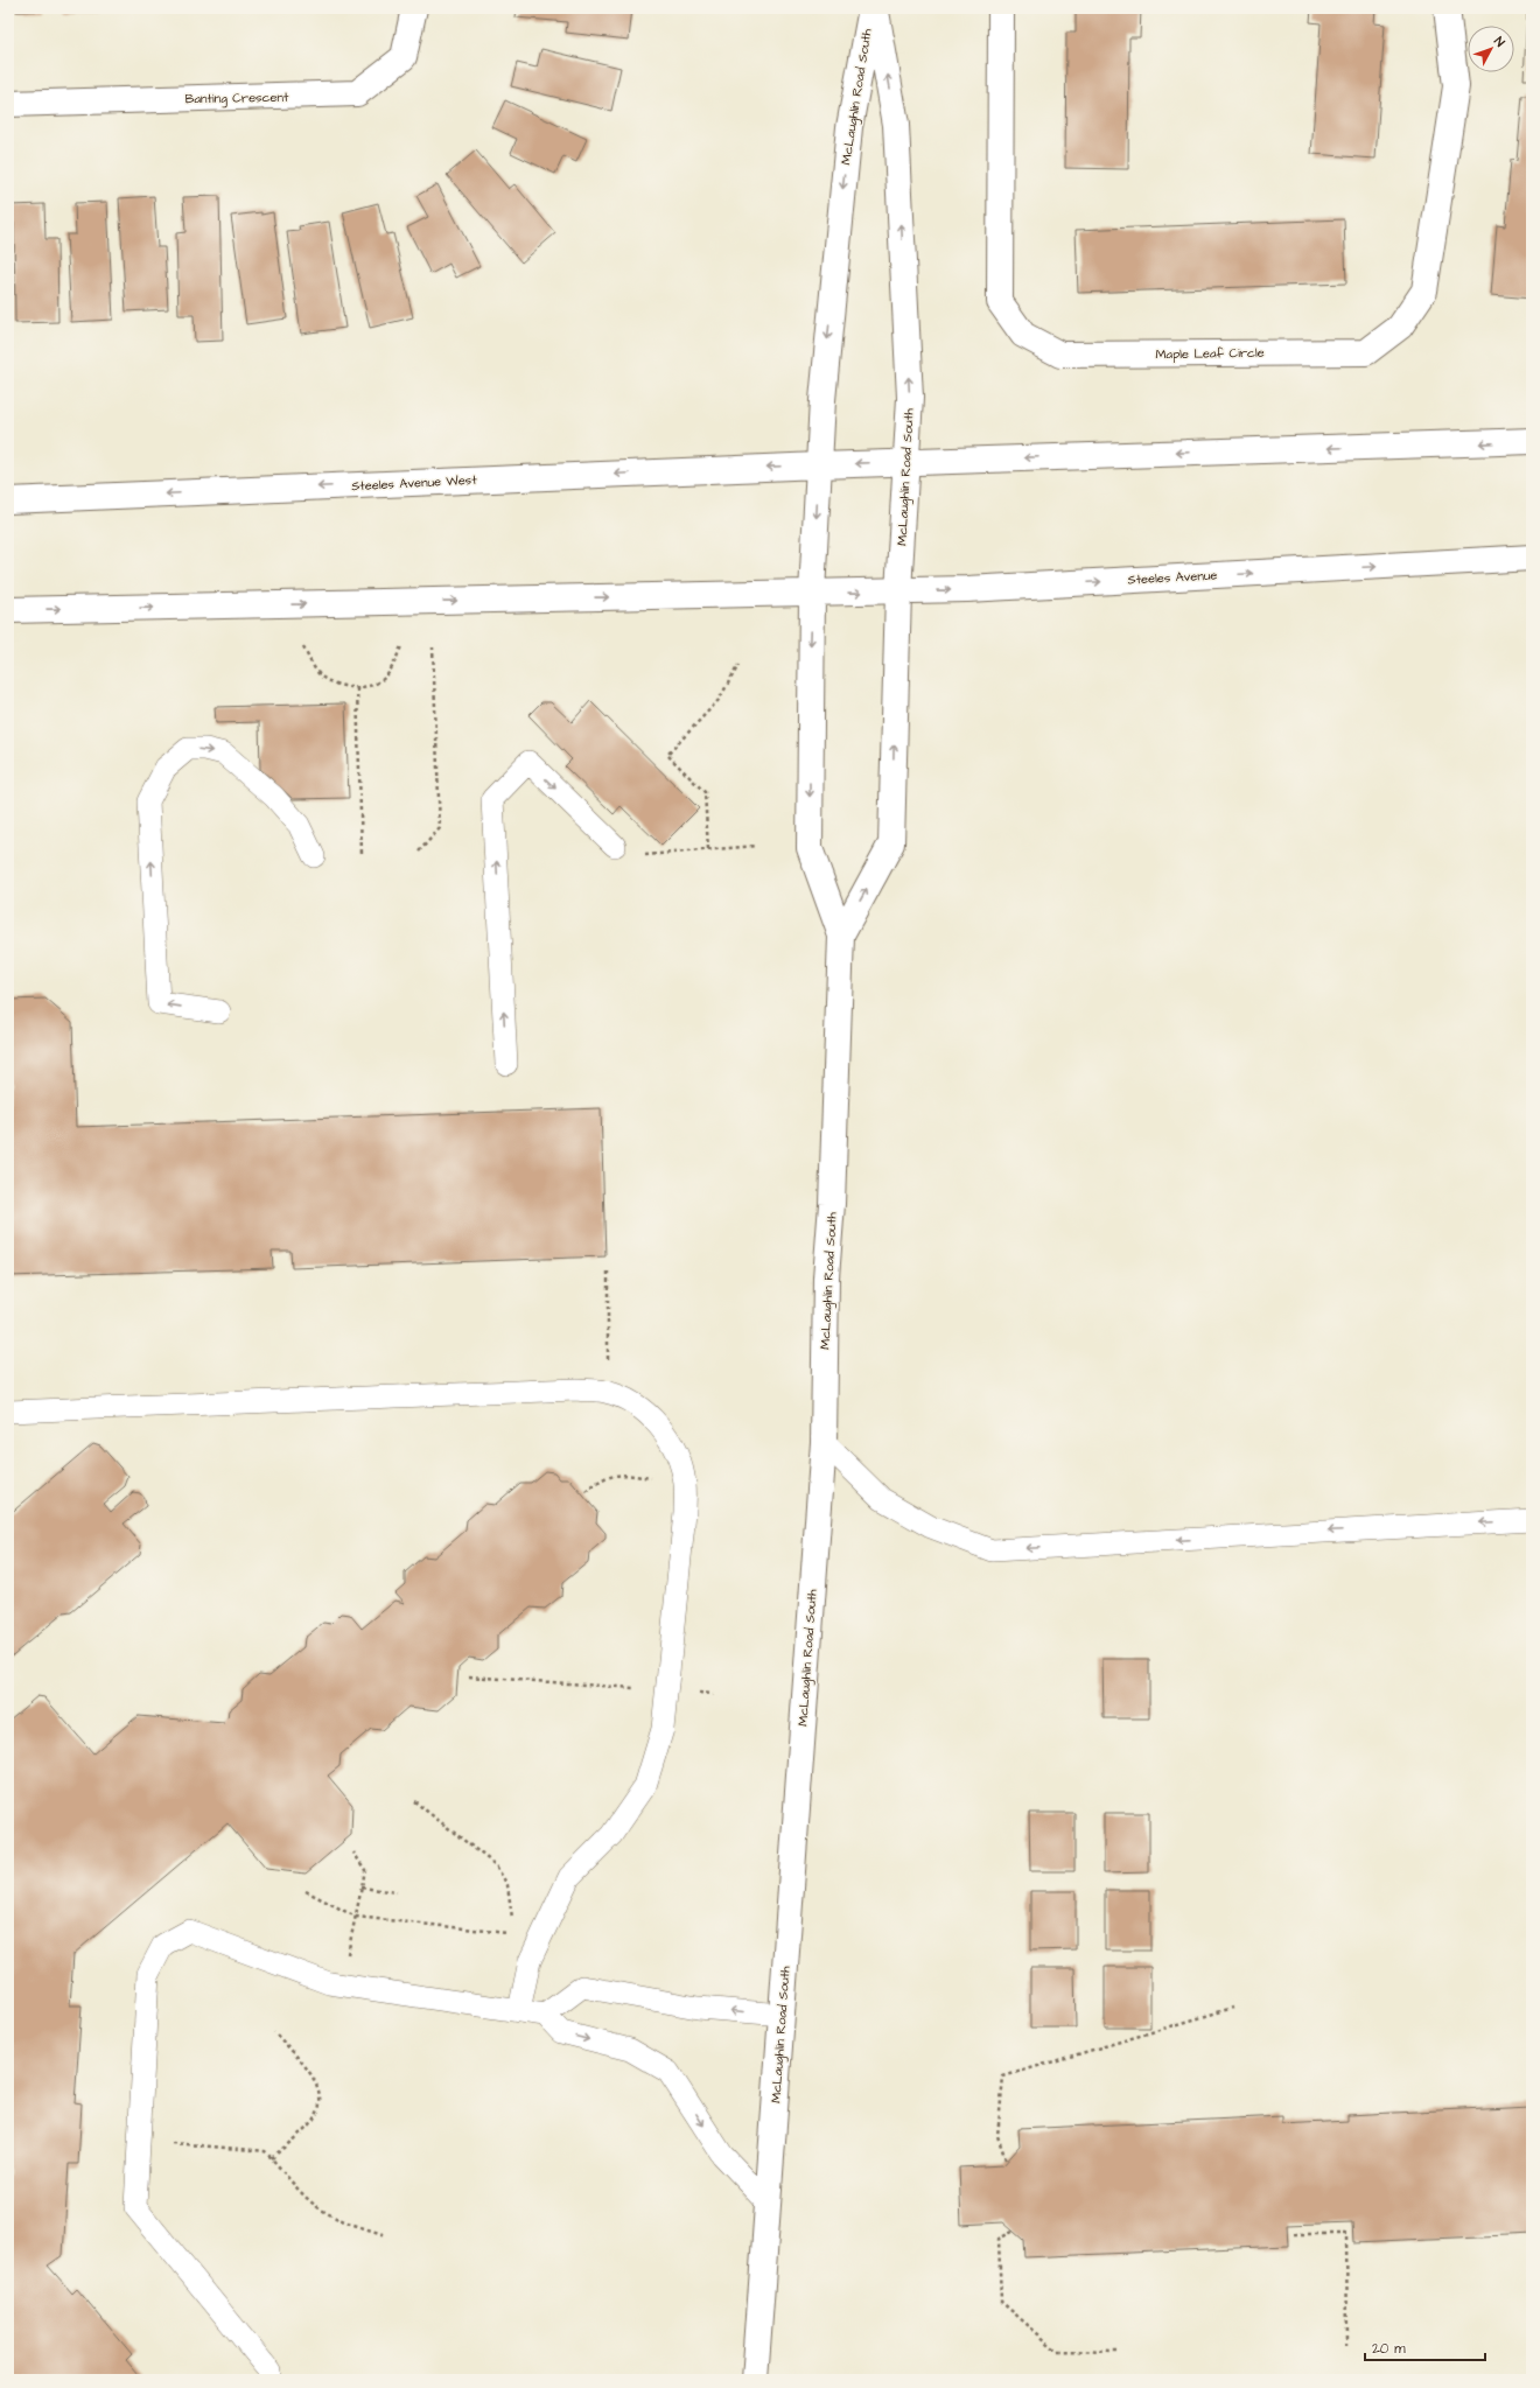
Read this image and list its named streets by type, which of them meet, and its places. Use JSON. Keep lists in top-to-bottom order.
{
  "streets": {
    "main road": [
      "McLaughlin Road South",
      "Banting Crescent",
      "Maple Leaf Circle",
      "Steeles Avenue West",
      "Steeles Avenue"
    ]
  },
  "crossings": [
    ["McLaughlin Road South", "Steeles Avenue West"],
    ["McLaughlin Road South", "Steeles Avenue"]
  ],
  "scale_bar": "20 m",
  "north": "top right"
}
